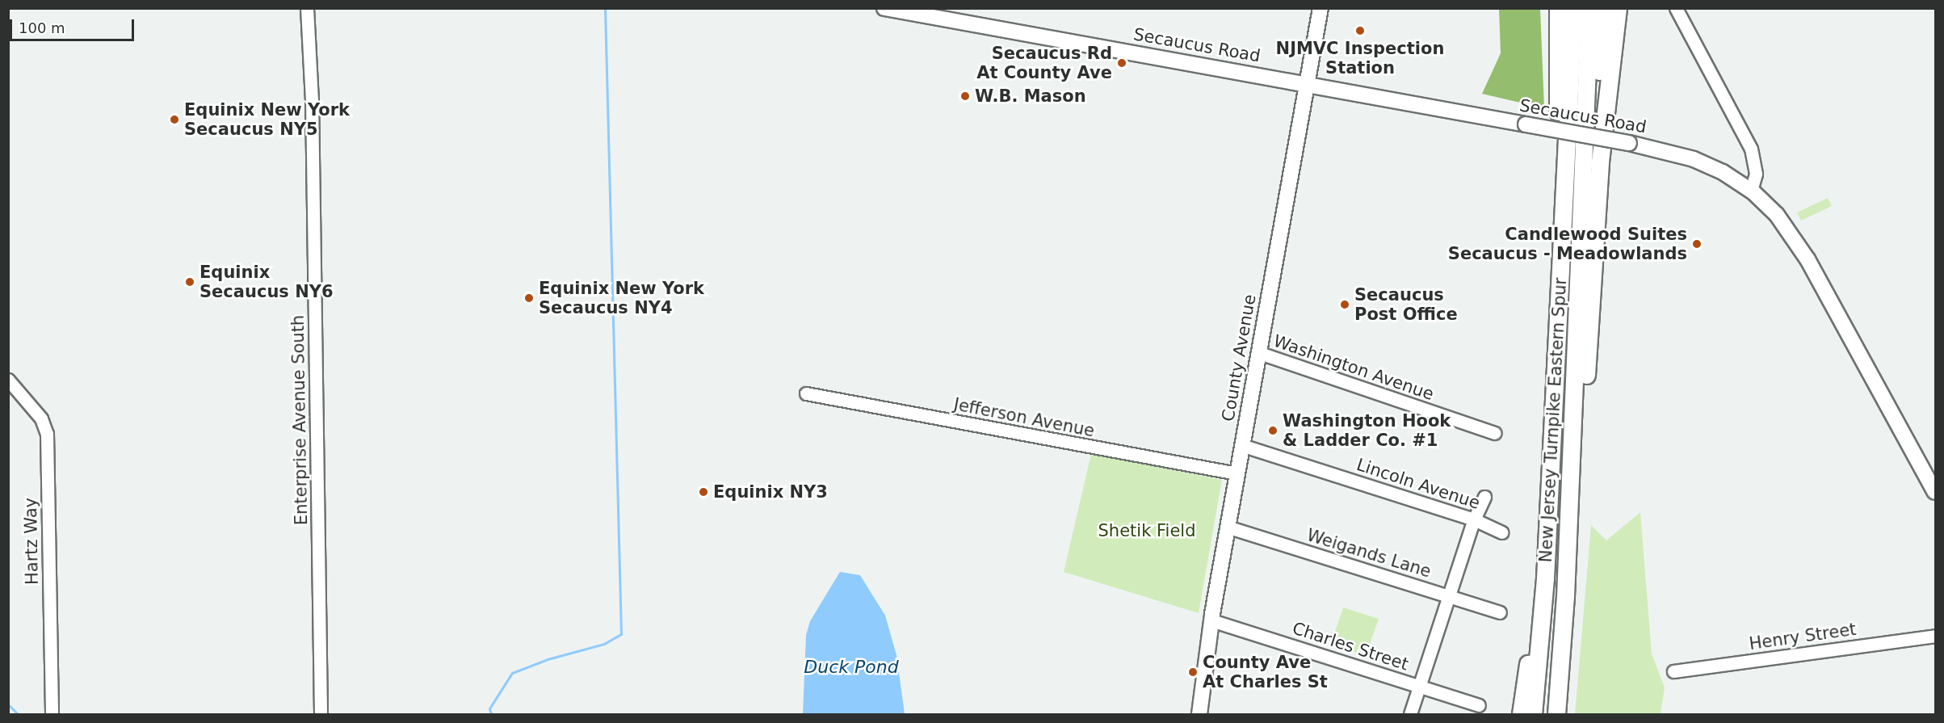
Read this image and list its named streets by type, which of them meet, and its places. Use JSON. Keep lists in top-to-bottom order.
{
  "streets": {
    "highway": ["New Jersey Turnpike Eastern Spur"],
    "main road": ["Secaucus Road", "County Avenue"],
    "street": [
      "Washington Avenue",
      "Jefferson Avenue",
      "Enterprise Avenue South",
      "Lincoln Avenue",
      "Hartz Way",
      "Weigands Lane",
      "Henry Street",
      "Charles Street"
    ]
  },
  "crossings": [
    ["Secaucus Road", "County Avenue"],
    ["County Avenue", "Washington Avenue"],
    ["County Avenue", "Jefferson Avenue"],
    ["County Avenue", "Lincoln Avenue"],
    ["County Avenue", "Weigands Lane"],
    ["County Avenue", "Charles Street"]
  ],
  "water": ["Duck Pond"],
  "parks": ["Shetik Field"],
  "places": [
    "NJMVC Inspection Station",
    "Secaucus Rd At County Ave",
    "W.B. Mason",
    "Equinix New York Secaucus NY5",
    "Candlewood Suites Secaucus - Meadowlands",
    "Equinix Secaucus NY6",
    "Equinix New York Secaucus NY4",
    "Secaucus Post Office",
    "Washington Hook & Ladder Co. #1",
    "Equinix NY3",
    "County Ave At Charles St"
  ],
  "scale_bar": "100 m"
}
